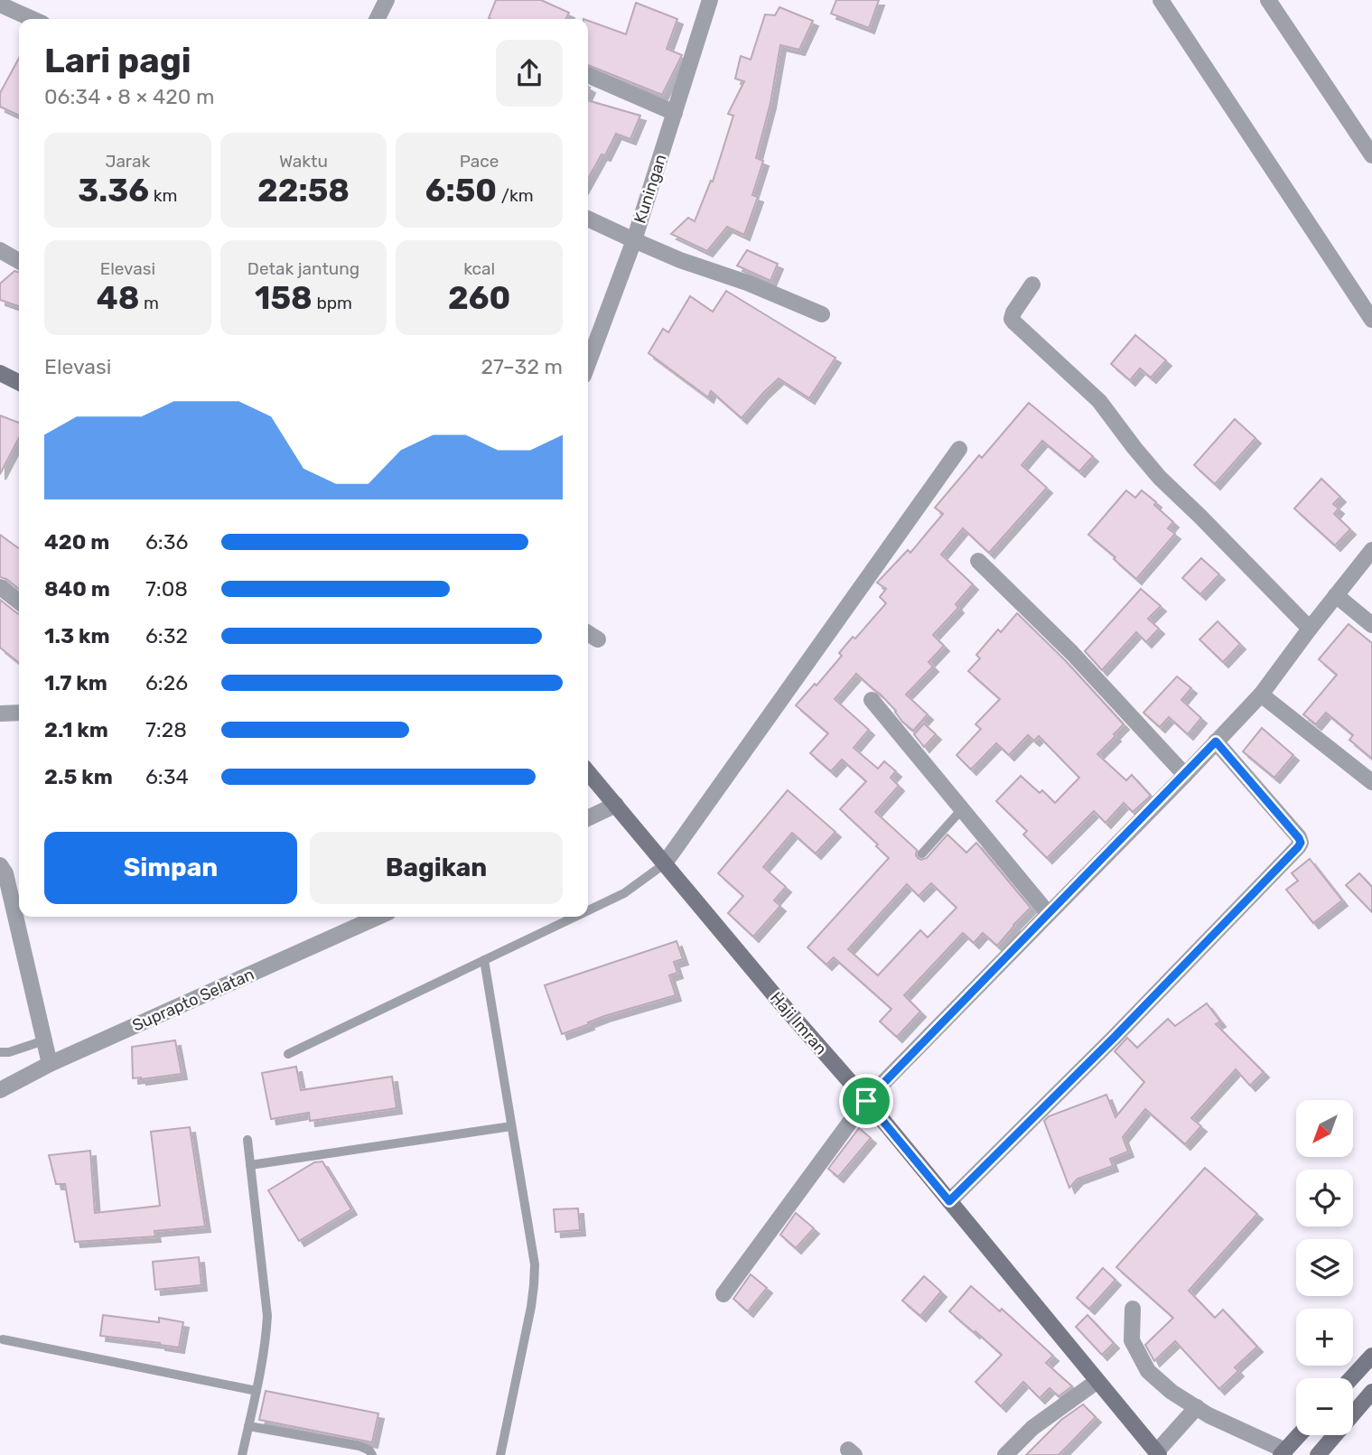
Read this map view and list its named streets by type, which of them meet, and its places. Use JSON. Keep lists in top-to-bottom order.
{
  "streets": {
    "street": ["Kuningan", "Suprapto Selatan", "Haji Imran"]
  },
  "north": "bottom left",
  "page": {
    "heading": ["Lari pagi", "06:34 · 8 × 420 m"],
    "stats": [
      ["Jarak", "3.36 km"],
      ["Waktu", "22:58"],
      ["Pace", "6:50 /km"],
      ["Elevasi", "48 m"],
      ["Detak jantung", "158 bpm"],
      ["kcal", "260"]
    ],
    "chart": ["Elevasi", "27–32 m"],
    "list": [
      {
        "name": "420 m",
        "note": "6:36"
      },
      {
        "name": "840 m",
        "note": "7:08"
      },
      {
        "name": "1.3 km",
        "note": "6:32"
      },
      {
        "name": "1.7 km",
        "note": "6:26"
      },
      {
        "name": "2.1 km",
        "note": "7:28"
      },
      {
        "name": "2.5 km",
        "note": "6:34"
      }
    ],
    "buttons": ["Simpan", "Bagikan"],
    "map_buttons": ["+", "−"]
  }
}
